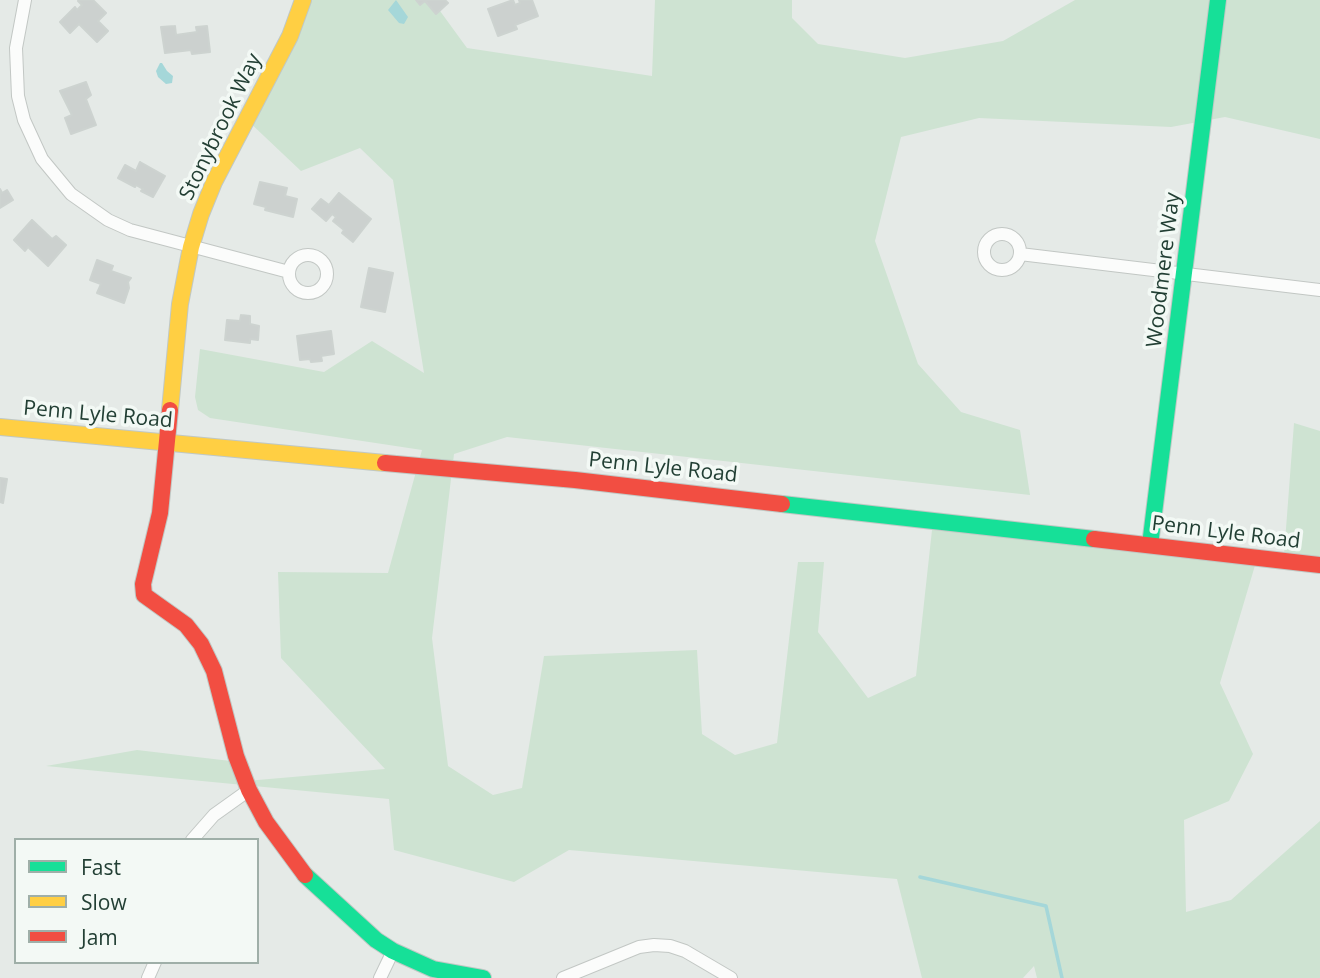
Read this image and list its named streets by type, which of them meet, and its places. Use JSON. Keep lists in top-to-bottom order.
{
  "streets": {
    "street": ["Stonybrook Way", "Woodmere Way", "Penn Lyle Road"]
  },
  "crossings": [
    ["Stonybrook Way", "Penn Lyle Road"],
    ["Woodmere Way", "Penn Lyle Road"]
  ],
  "legend": ["Fast", "Slow", "Jam"]
}
